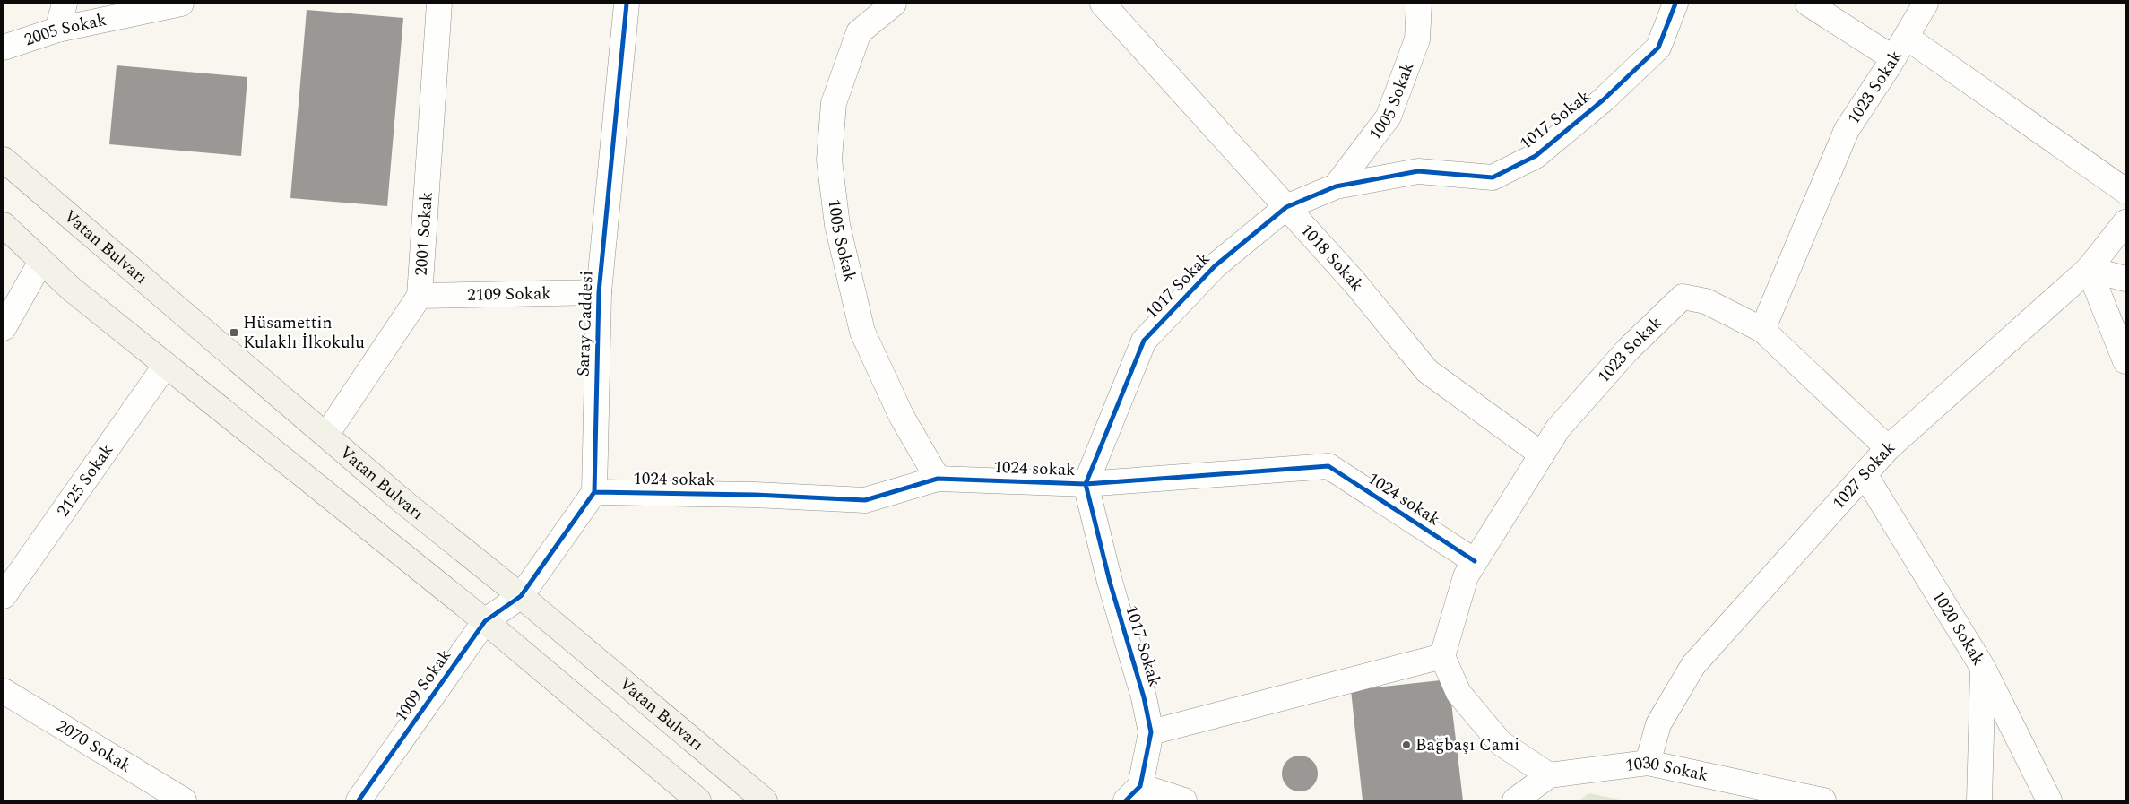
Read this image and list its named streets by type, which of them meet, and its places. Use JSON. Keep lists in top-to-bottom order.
{
  "streets": {
    "main road": ["Vatan Bulvarı"],
    "street": [
      "2005 Sokak",
      "1023 Sokak",
      "1005 Sokak",
      "1017 Sokak",
      "2001 Sokak",
      "1018 Sokak",
      "2109 Sokak",
      "Saray Caddesi",
      "1024 sokak",
      "1027 Sokak",
      "2125 Sokak",
      "1020 Sokak",
      "1009 Sokak",
      "2070 Sokak",
      "1030 Sokak"
    ]
  },
  "crossings": [
    ["1023 Sokak", "1018 Sokak"],
    ["1023 Sokak", "1024 sokak"],
    ["1005 Sokak", "1017 Sokak"],
    ["1005 Sokak", "1024 sokak"],
    ["1017 Sokak", "1018 Sokak"],
    ["1017 Sokak", "1024 sokak"],
    ["2001 Sokak", "Vatan Bulvarı"],
    ["2001 Sokak", "2109 Sokak"],
    ["Vatan Bulvarı", "1009 Sokak"],
    ["2109 Sokak", "Saray Caddesi"],
    ["Saray Caddesi", "1024 sokak"],
    ["1027 Sokak", "1020 Sokak"],
    ["1027 Sokak", "1030 Sokak"]
  ],
  "places": {
    "transit": ["Hüsamettin Kulaklı İlkokulu"],
    "other": ["Bağbaşı Cami"]
  }
}
